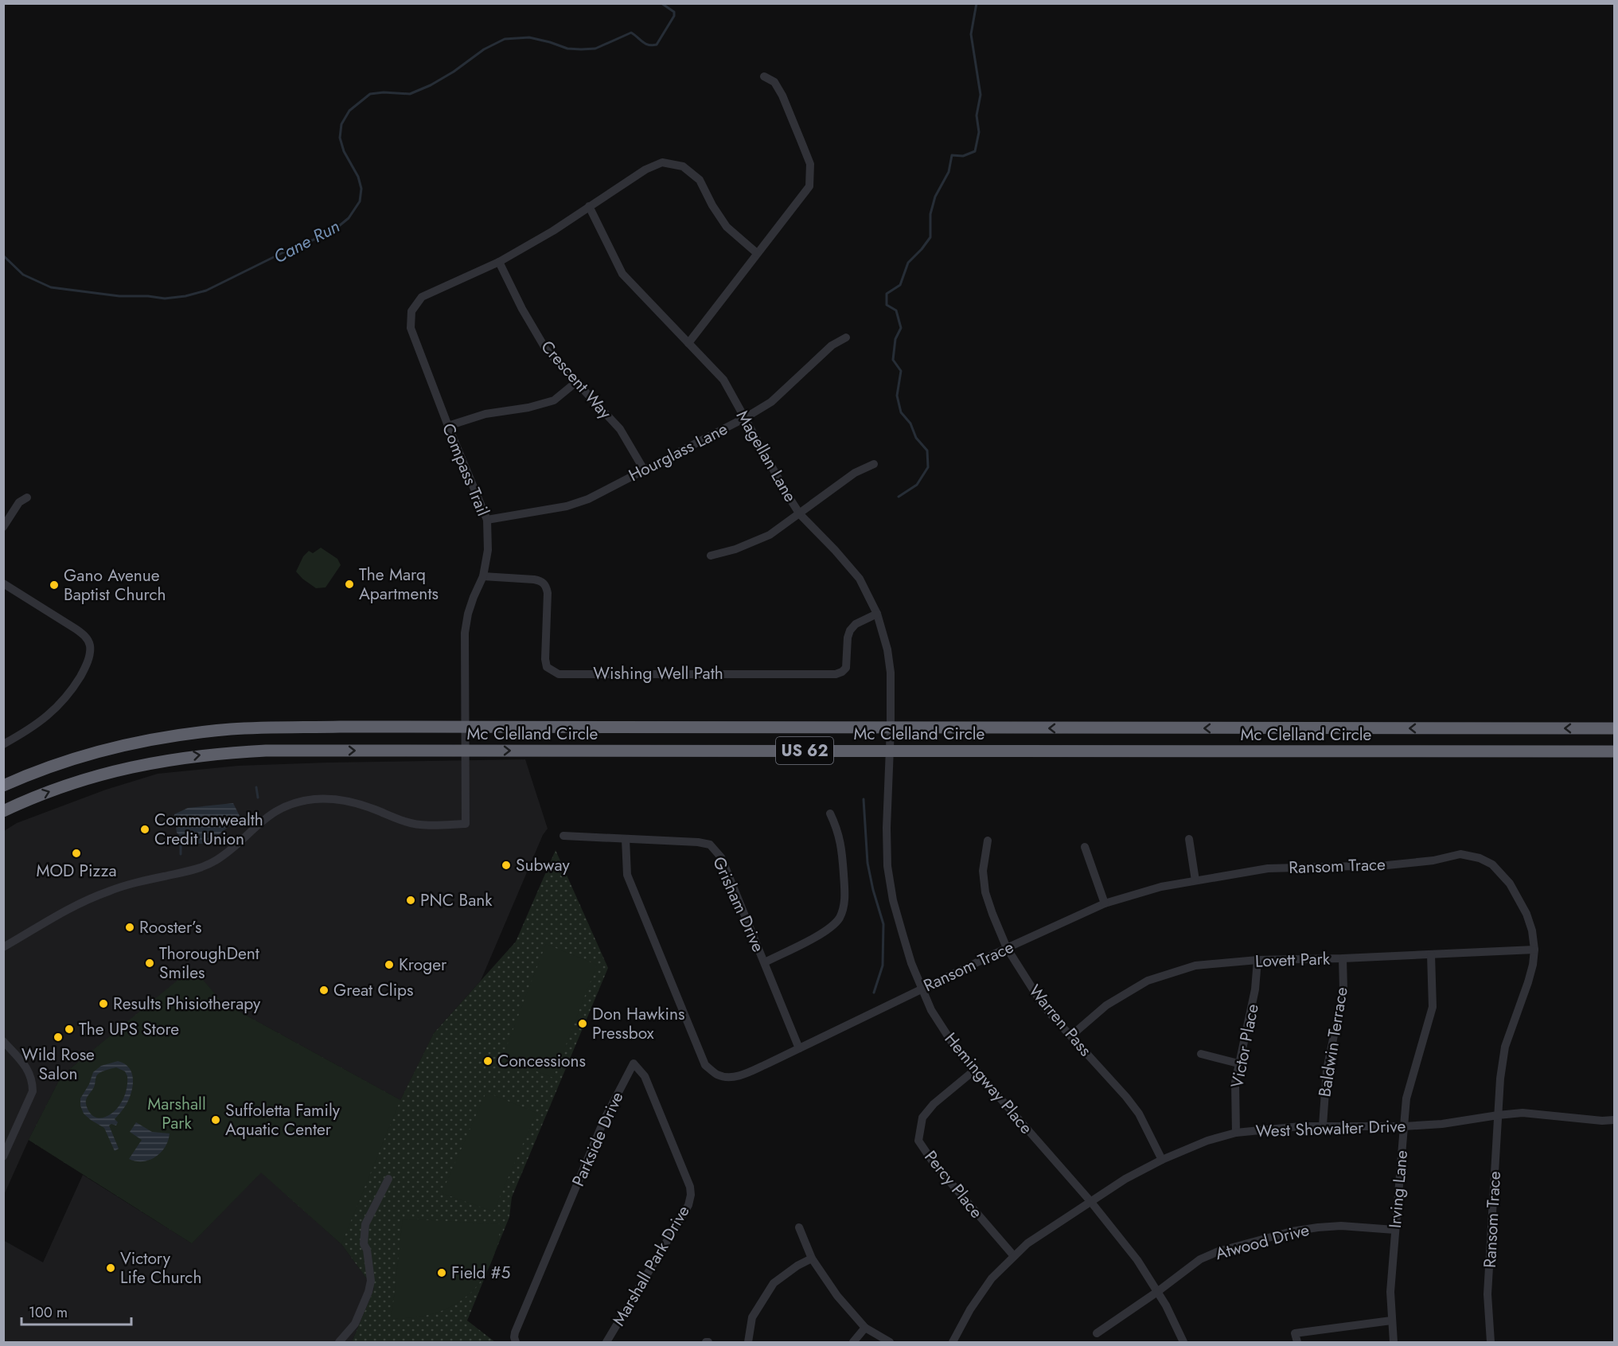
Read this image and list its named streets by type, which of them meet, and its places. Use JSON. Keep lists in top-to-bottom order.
{
  "streets": {
    "highway": ["Mc Clelland Circle", "US 62"],
    "street": [
      "Crescent Way",
      "Hourglass Lane",
      "Magellan Lane",
      "Compass Trail",
      "Wishing Well Path",
      "Ransom Trace",
      "Grisham Drive",
      "Lovett Park",
      "Warren Pass",
      "Baldwin Terrace",
      "Victor Place",
      "Hemingway Place",
      "West Showalter Drive",
      "Parkside Drive",
      "Percy Place",
      "Irving Lane",
      "Atwood Drive",
      "Marshall Park Drive"
    ]
  },
  "crossings": [
    ["Crescent Way", "Hourglass Lane"],
    ["Crescent Way", "Compass Trail"],
    ["Hourglass Lane", "Magellan Lane"],
    ["Hourglass Lane", "Compass Trail"],
    ["Magellan Lane", "Wishing Well Path"],
    ["Magellan Lane", "Mc Clelland Circle"],
    ["Magellan Lane", "Hemingway Place"],
    ["Compass Trail", "Wishing Well Path"],
    ["Compass Trail", "Mc Clelland Circle"],
    ["Mc Clelland Circle", "Hemingway Place"],
    ["Ransom Trace", "Grisham Drive"],
    ["Ransom Trace", "Lovett Park"],
    ["Ransom Trace", "Warren Pass"],
    ["Ransom Trace", "Hemingway Place"],
    ["Ransom Trace", "West Showalter Drive"],
    ["Lovett Park", "Warren Pass"],
    ["Lovett Park", "Baldwin Terrace"],
    ["Lovett Park", "Victor Place"],
    ["Lovett Park", "Irving Lane"],
    ["Warren Pass", "West Showalter Drive"],
    ["Baldwin Terrace", "West Showalter Drive"],
    ["Victor Place", "West Showalter Drive"],
    ["Hemingway Place", "West Showalter Drive"],
    ["Hemingway Place", "Percy Place"],
    ["Hemingway Place", "Atwood Drive"],
    ["West Showalter Drive", "Percy Place"],
    ["West Showalter Drive", "Irving Lane"],
    ["Parkside Drive", "Marshall Park Drive"],
    ["Irving Lane", "Atwood Drive"]
  ],
  "water": ["Cane Run"],
  "parks": ["Marshall Park"],
  "places": [
    "The Marq Apartments",
    "Gano Avenue Baptist Church",
    "Commonwealth Credit Union",
    "MOD Pizza",
    "Subway",
    "PNC Bank",
    "Rooster’s",
    "ThoroughDent Smiles",
    "Kroger",
    "Great Clips",
    "Results Phisiotherapy",
    "Don Hawkins Pressbox",
    "The UPS Store",
    "Wild Rose Salon",
    "Concessions",
    "Suffoletta Family Aquatic Center",
    "Victory Life Church",
    "Field #5"
  ],
  "scale_bar": "100 m"
}
